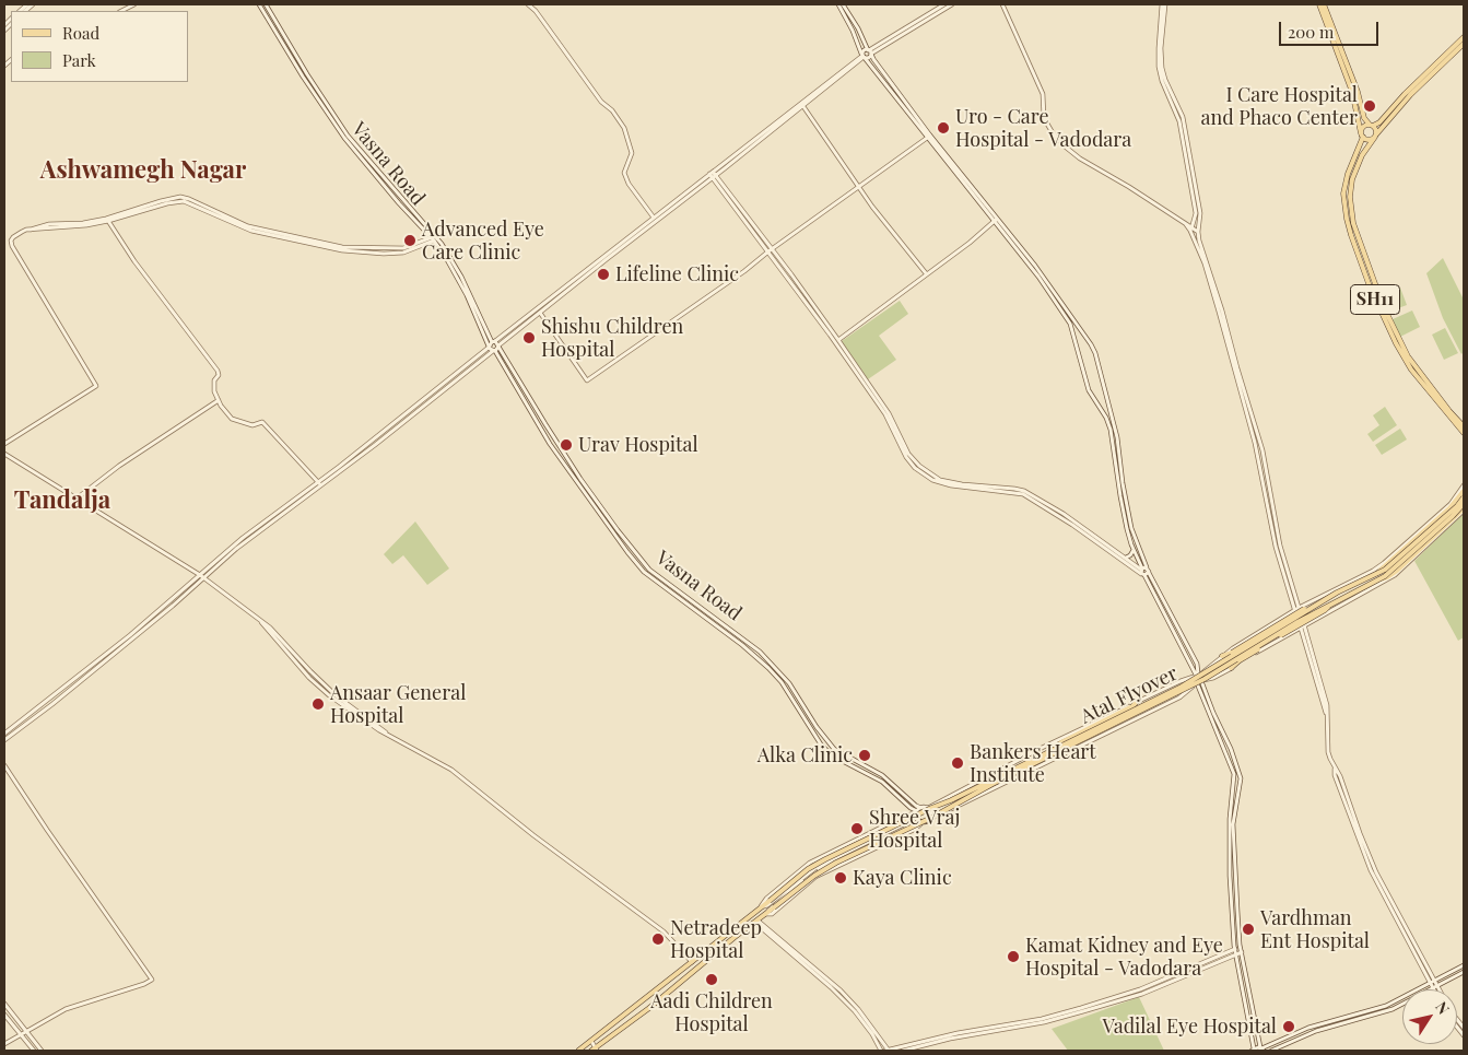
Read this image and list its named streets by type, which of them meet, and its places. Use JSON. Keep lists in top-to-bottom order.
{
  "streets": {
    "main road": ["SH11", "Atal Flyover"],
    "street": ["Vasna Road"]
  },
  "districts": ["Ashwamegh Nagar", "Tandalja"],
  "places": [
    "I Care Hospital and Phaco Center",
    "Uro - Care Hospital - Vadodara",
    "Advanced Eye Care Clinic",
    "Lifeline Clinic",
    "Shishu Children Hospital",
    "Urav Hospital",
    "Ansaar General Hospital",
    "Alka Clinic",
    "Bankers Heart Institute",
    "Shree Vraj Hospital",
    "Kaya Clinic",
    "Vardhman Ent Hospital",
    "Netradeep Hospital",
    "Kamat Kidney and Eye Hospital - Vadodara",
    "Aadi Children Hospital",
    "Vadilal Eye Hospital"
  ],
  "legend": ["Road", "Park"],
  "scale_bar": "200 m",
  "north": "top right"
}
